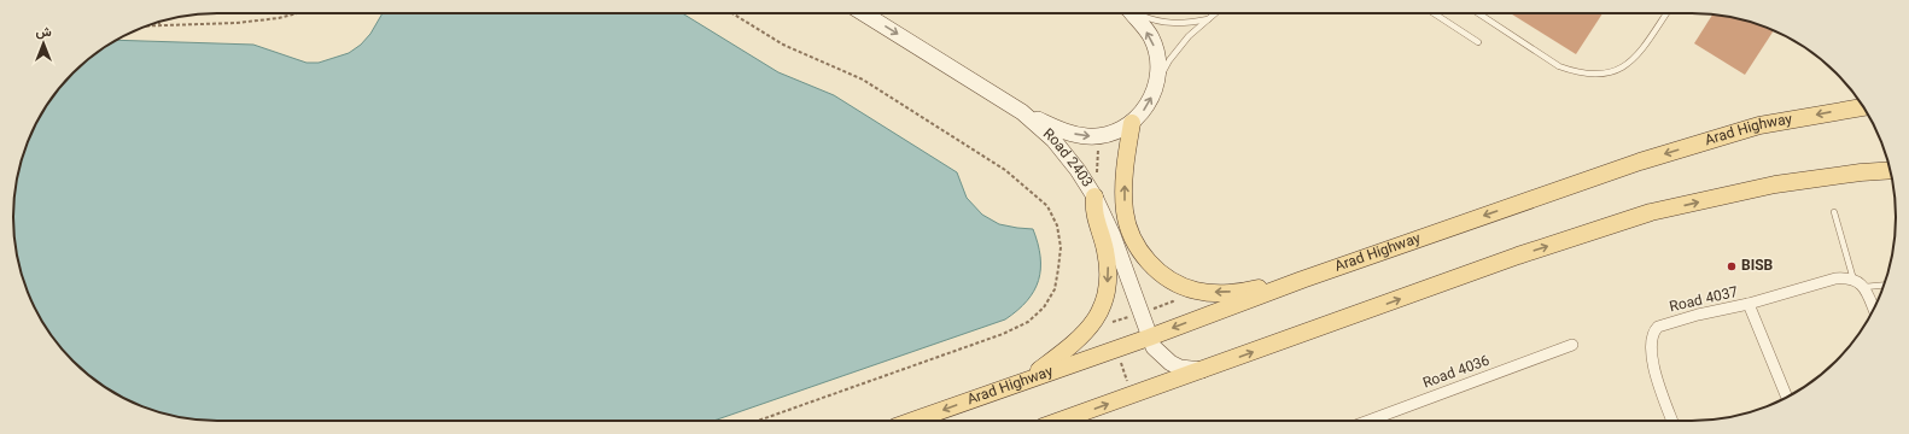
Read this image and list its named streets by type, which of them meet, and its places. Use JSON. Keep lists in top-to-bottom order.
{
  "streets": {
    "main road": ["Arad Highway", "Road 2403"],
    "street": ["Road 4037", "Road 4036"]
  },
  "crossings": [
    ["Arad Highway", "Road 2403"]
  ],
  "one_way": ["Road 2403"],
  "places": ["BISB"],
  "north": "top"
}
